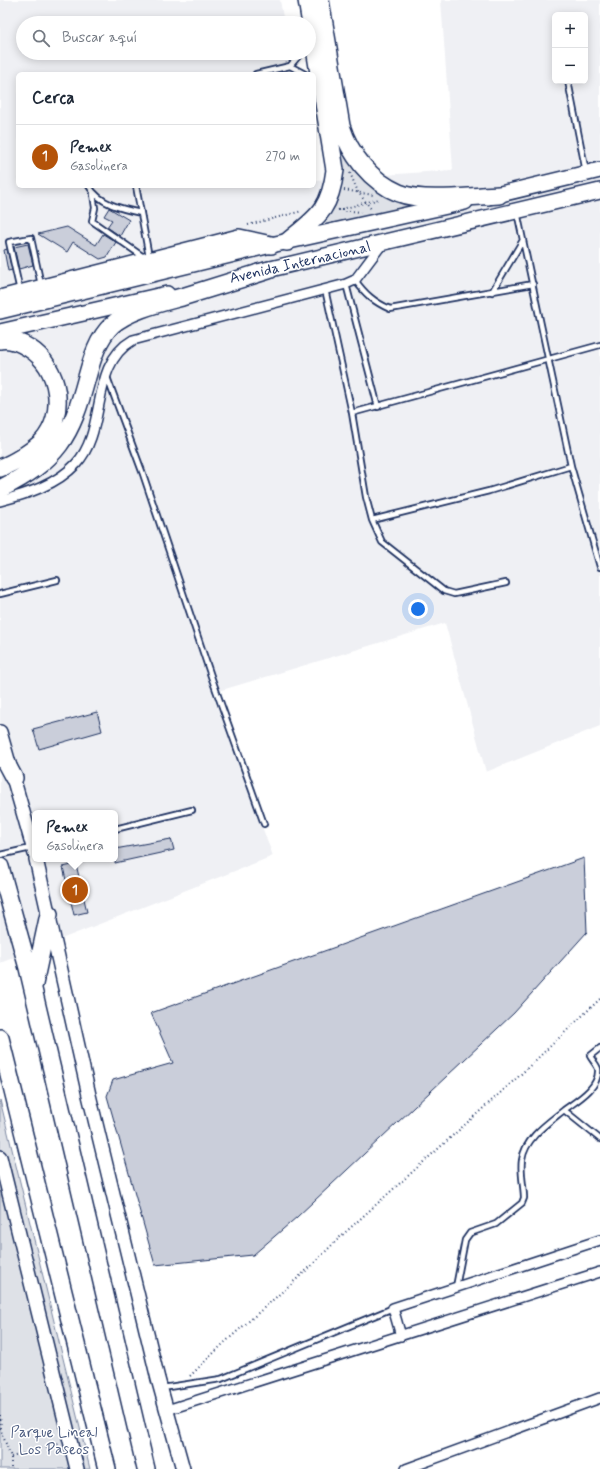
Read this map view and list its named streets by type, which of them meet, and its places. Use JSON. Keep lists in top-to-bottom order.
{
  "streets": {
    "main road": ["Avenida Internacional"]
  },
  "parks": ["Parque Lineal Los Paseos"],
  "page": {
    "map_buttons": ["+", "−"],
    "search": "Buscar aquí",
    "heading": "Cerca",
    "list": [
      {
        "mark": "1",
        "name": "Pemex",
        "note": "Gasolinera",
        "value": "270 m"
      }
    ],
    "popup": ["Pemex", "Gasolinera"],
    "pins": "1"
  }
}
